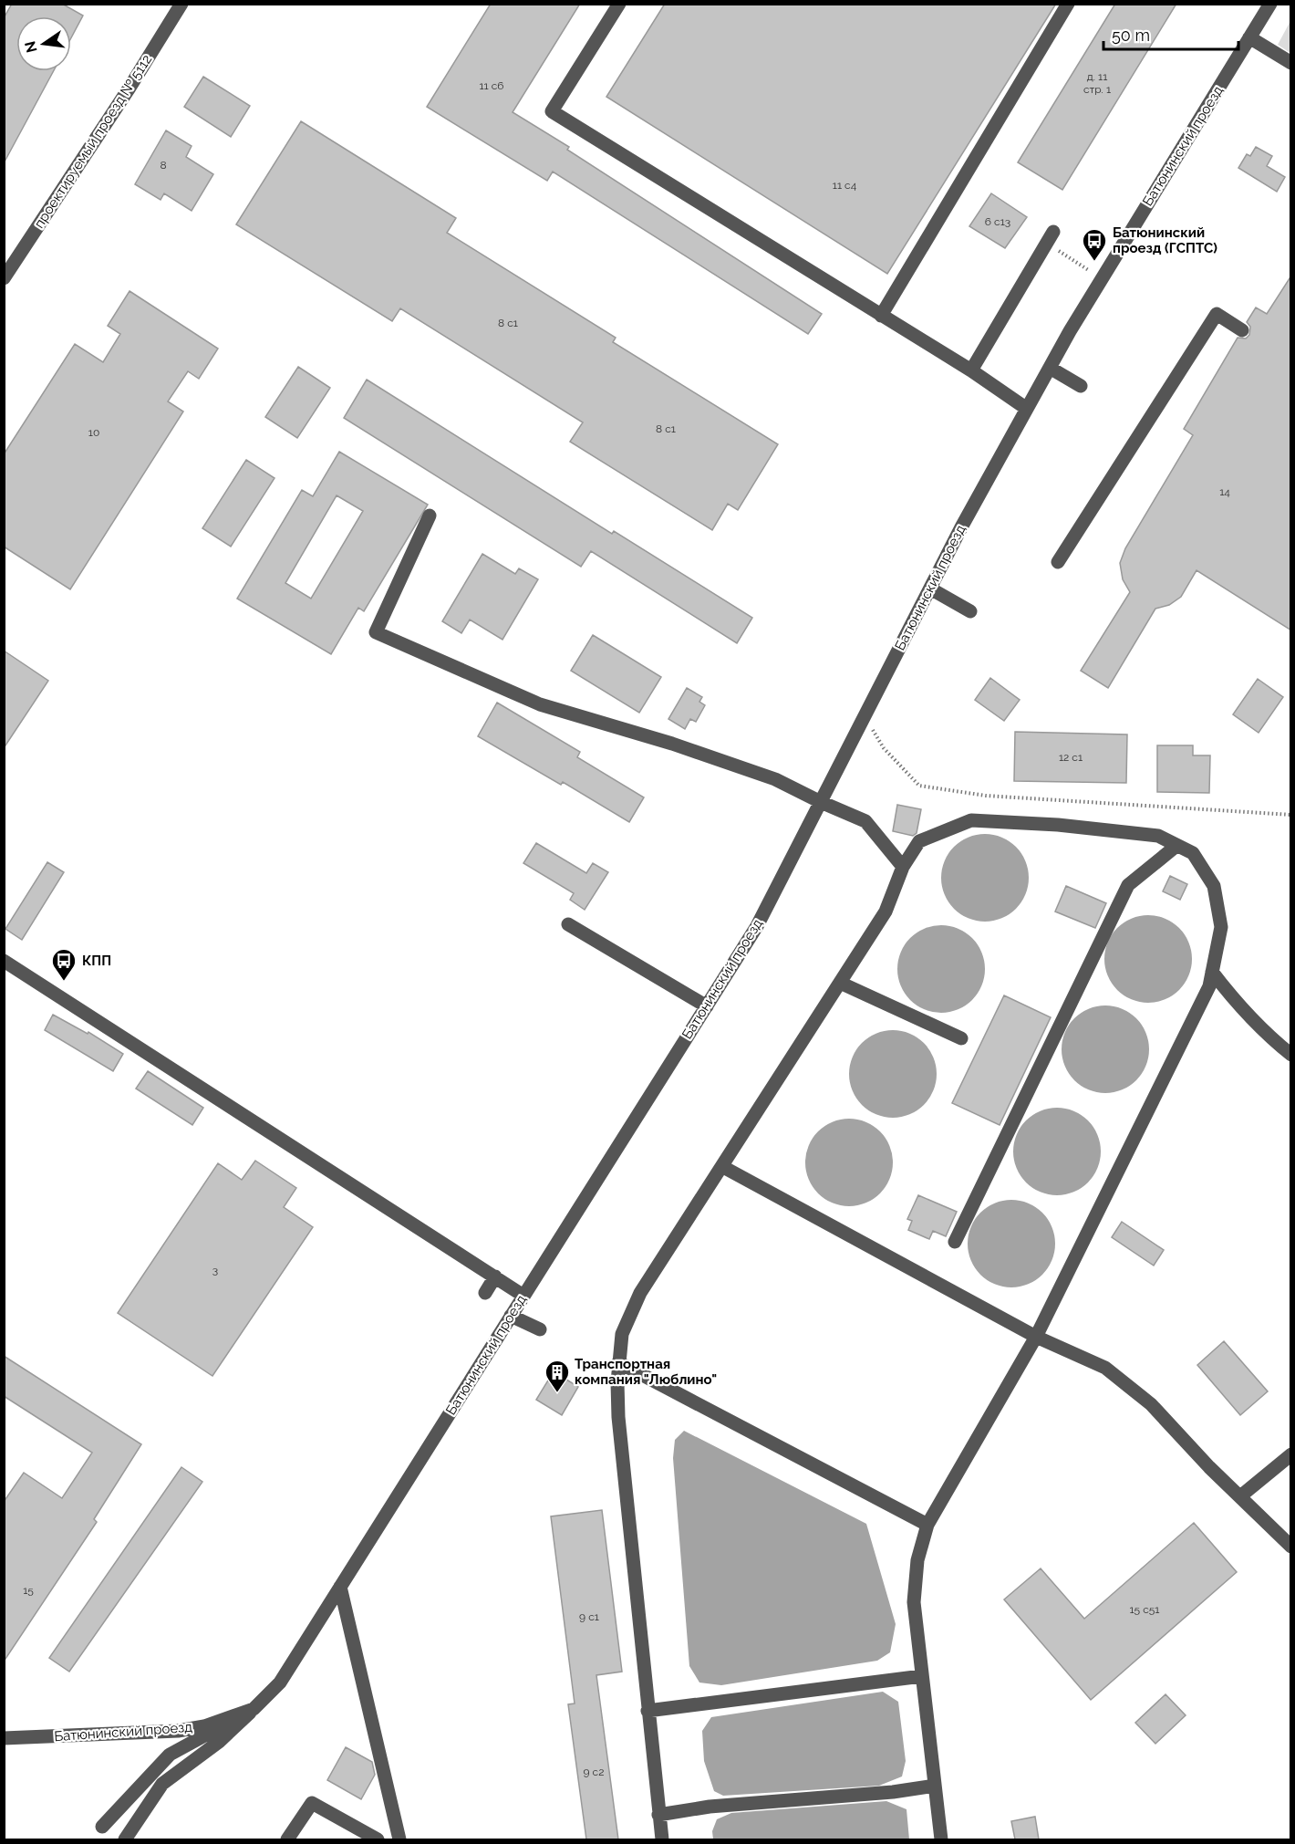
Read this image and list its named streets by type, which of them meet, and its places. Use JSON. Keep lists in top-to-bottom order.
{
  "streets": {
    "street": ["проектируемый проезд № 5112", "Батюнинский проезд"]
  },
  "places": {
    "bus stop": ["Батюнинский проезд (ГСПТС)", "КПП"],
    "building": ["Транспортная компания \"Люблино\""]
  },
  "house_numbers": [
    "д. 11 стр. 1",
    "11 с6",
    "8",
    "11 с4",
    "6 с13",
    "8 с1",
    "8 с1",
    "10",
    "14",
    "12 с1",
    "3",
    "15",
    "15 с51",
    "9 с1",
    "9 с2"
  ],
  "scale_bar": "50 m",
  "north": "left"
}
